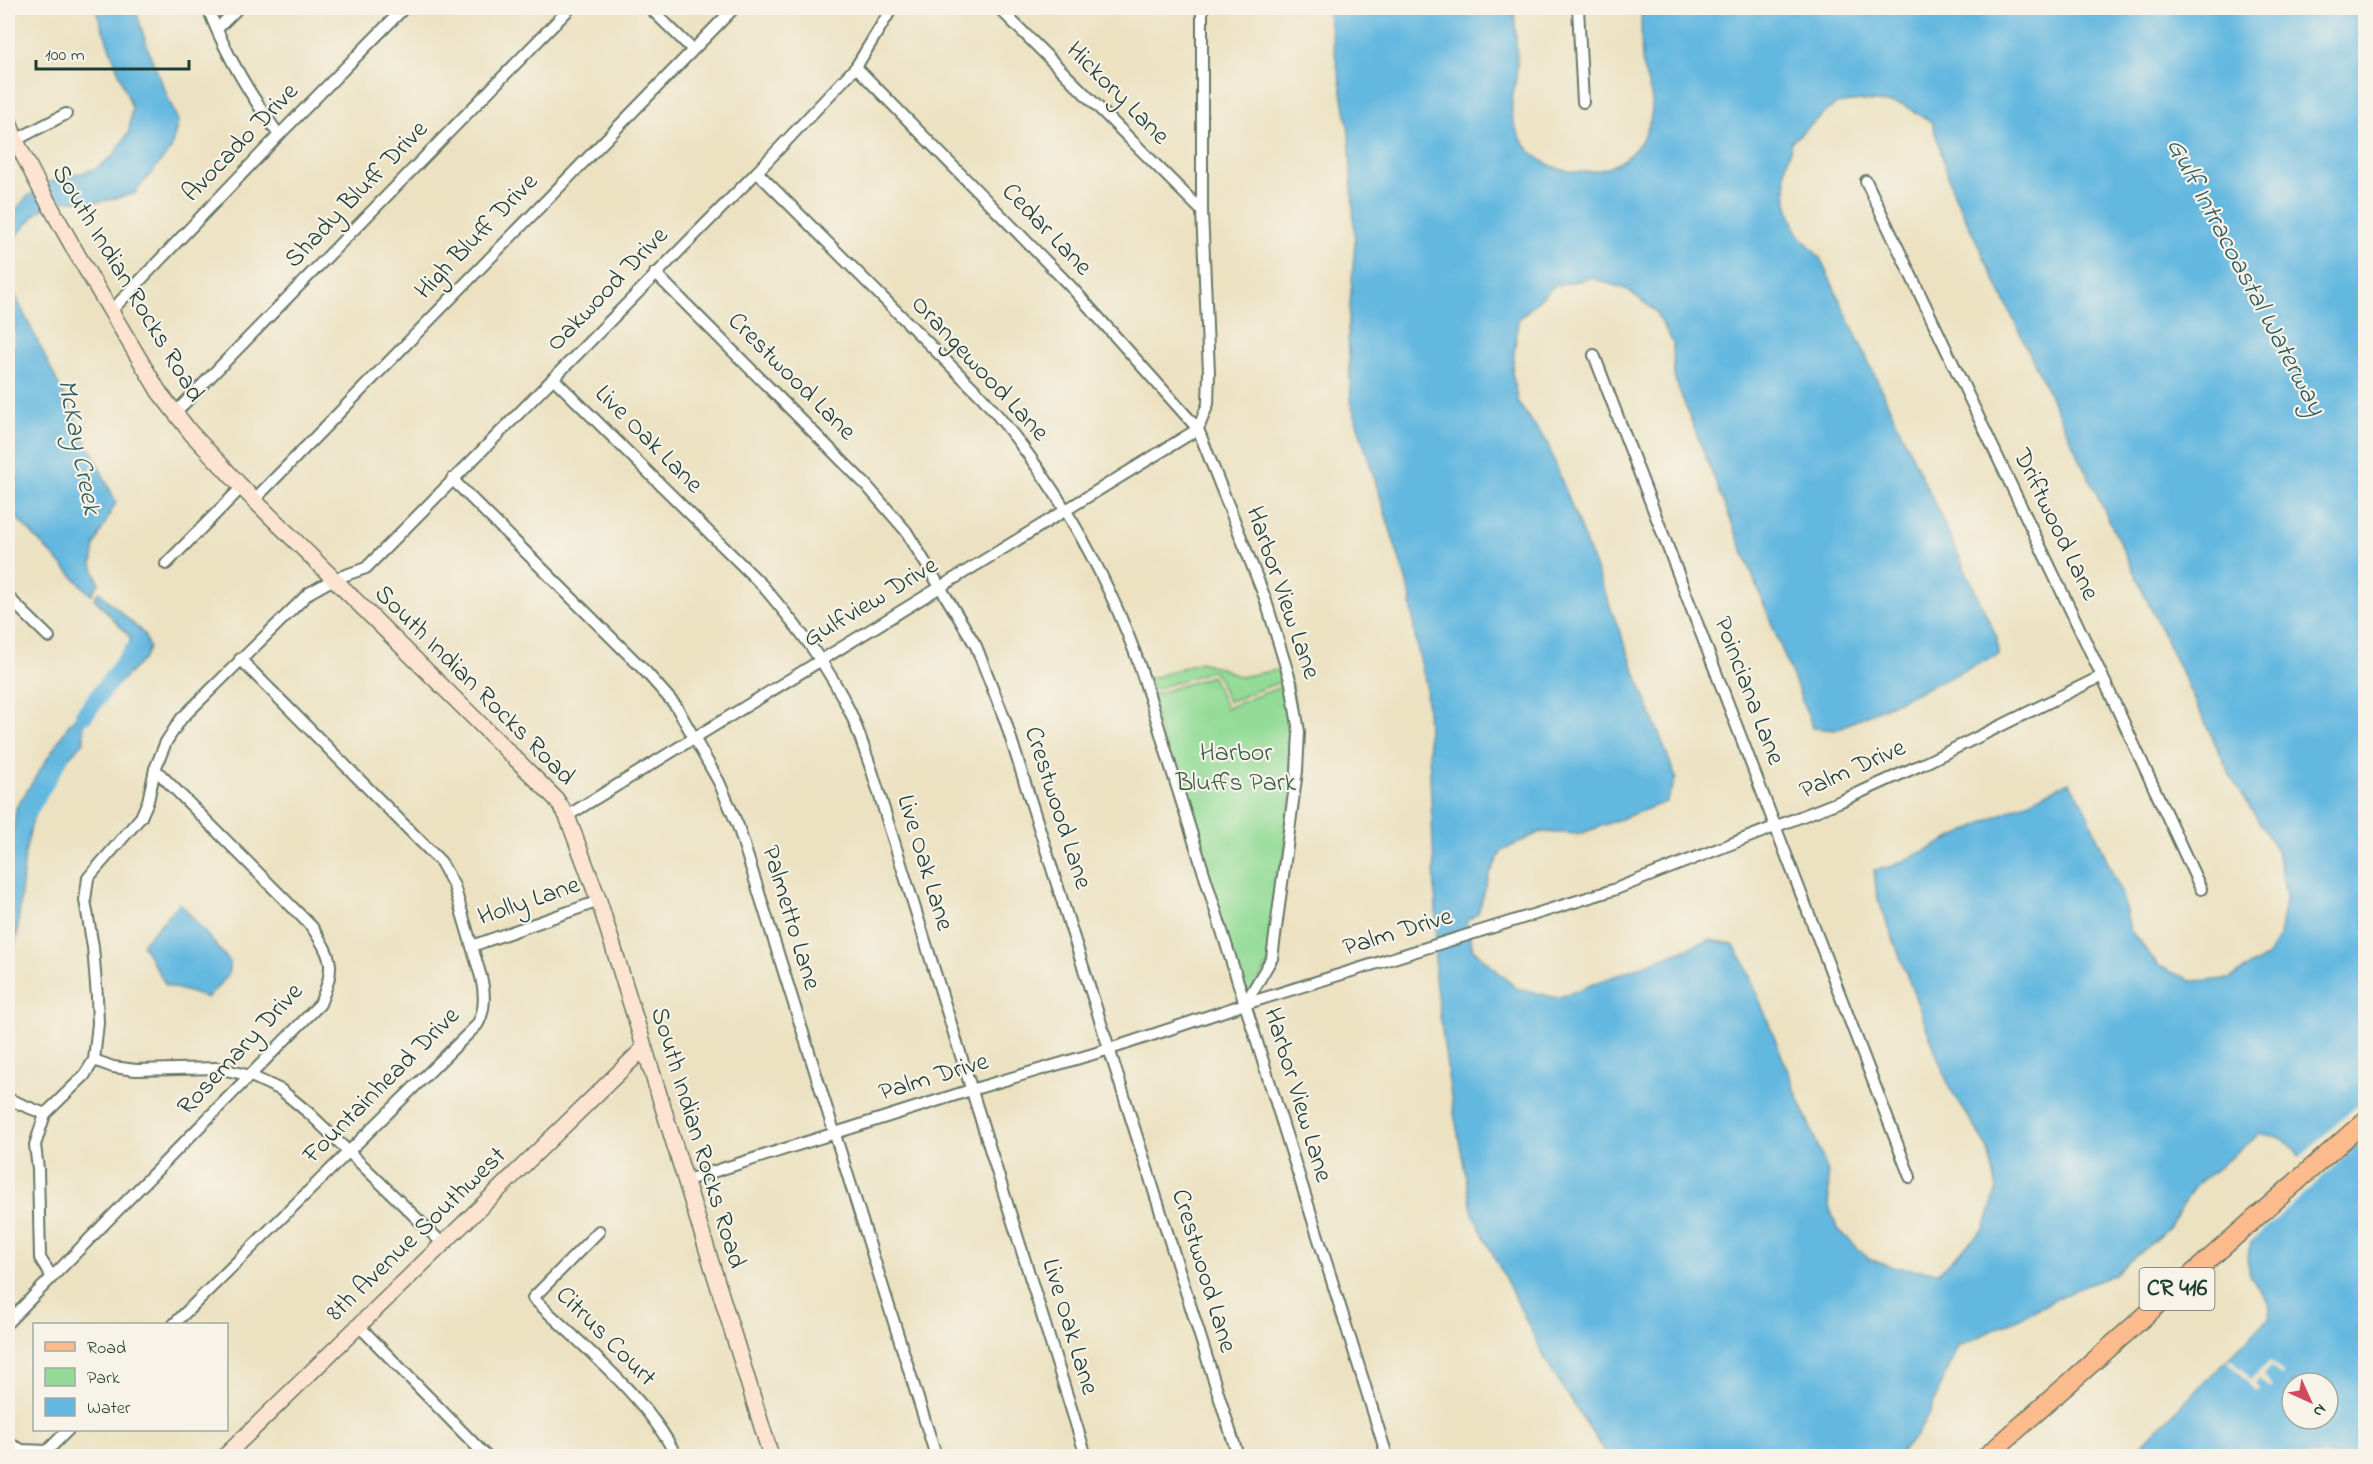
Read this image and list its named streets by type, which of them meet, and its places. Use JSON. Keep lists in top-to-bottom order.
{
  "streets": {
    "main road": ["CR 416"],
    "street": [
      "Hickory Lane",
      "Avocado Drive",
      "Shady Bluff Drive",
      "Cedar Lane",
      "High Bluff Drive",
      "South Indian Rocks Road",
      "Oakwood Drive",
      "Orangewood Lane",
      "Crestwood Lane",
      "Live Oak Lane",
      "Driftwood Lane",
      "Harbor View Lane",
      "Gulfview Drive",
      "Poinciana Lane",
      "Palm Drive",
      "Holly Lane",
      "Palmetto Lane",
      "Rosemary Drive",
      "Fountainhead Drive",
      "8th Avenue Southwest",
      "Citrus Court"
    ]
  },
  "crossings": [
    ["Avocado Drive", "South Indian Rocks Road"],
    ["Shady Bluff Drive", "South Indian Rocks Road"],
    ["Cedar Lane", "Oakwood Drive"],
    ["Cedar Lane", "Harbor View Lane"],
    ["Cedar Lane", "Gulfview Drive"],
    ["High Bluff Drive", "South Indian Rocks Road"],
    ["South Indian Rocks Road", "Oakwood Drive"],
    ["South Indian Rocks Road", "Gulfview Drive"],
    ["South Indian Rocks Road", "Palm Drive"],
    ["South Indian Rocks Road", "Holly Lane"],
    ["South Indian Rocks Road", "8th Avenue Southwest"],
    ["Oakwood Drive", "Orangewood Lane"],
    ["Oakwood Drive", "Crestwood Lane"],
    ["Oakwood Drive", "Live Oak Lane"],
    ["Oakwood Drive", "Palmetto Lane"],
    ["Oakwood Drive", "Rosemary Drive"],
    ["Oakwood Drive", "Fountainhead Drive"],
    ["Orangewood Lane", "Harbor View Lane"],
    ["Orangewood Lane", "Gulfview Drive"],
    ["Orangewood Lane", "Palm Drive"],
    ["Crestwood Lane", "Gulfview Drive"],
    ["Crestwood Lane", "Palm Drive"],
    ["Live Oak Lane", "Gulfview Drive"],
    ["Live Oak Lane", "Palm Drive"],
    ["Driftwood Lane", "Palm Drive"],
    ["Harbor View Lane", "Gulfview Drive"],
    ["Harbor View Lane", "Palm Drive"],
    ["Gulfview Drive", "Palmetto Lane"],
    ["Poinciana Lane", "Palm Drive"],
    ["Palm Drive", "Palmetto Lane"],
    ["Holly Lane", "Fountainhead Drive"]
  ],
  "water": ["Gulf Intracoastal Waterway", "McKay Creek"],
  "parks": ["Harbor Bluffs Park"],
  "legend": ["Road", "Park", "Water"],
  "scale_bar": "100 m",
  "north": "bottom right"
}
